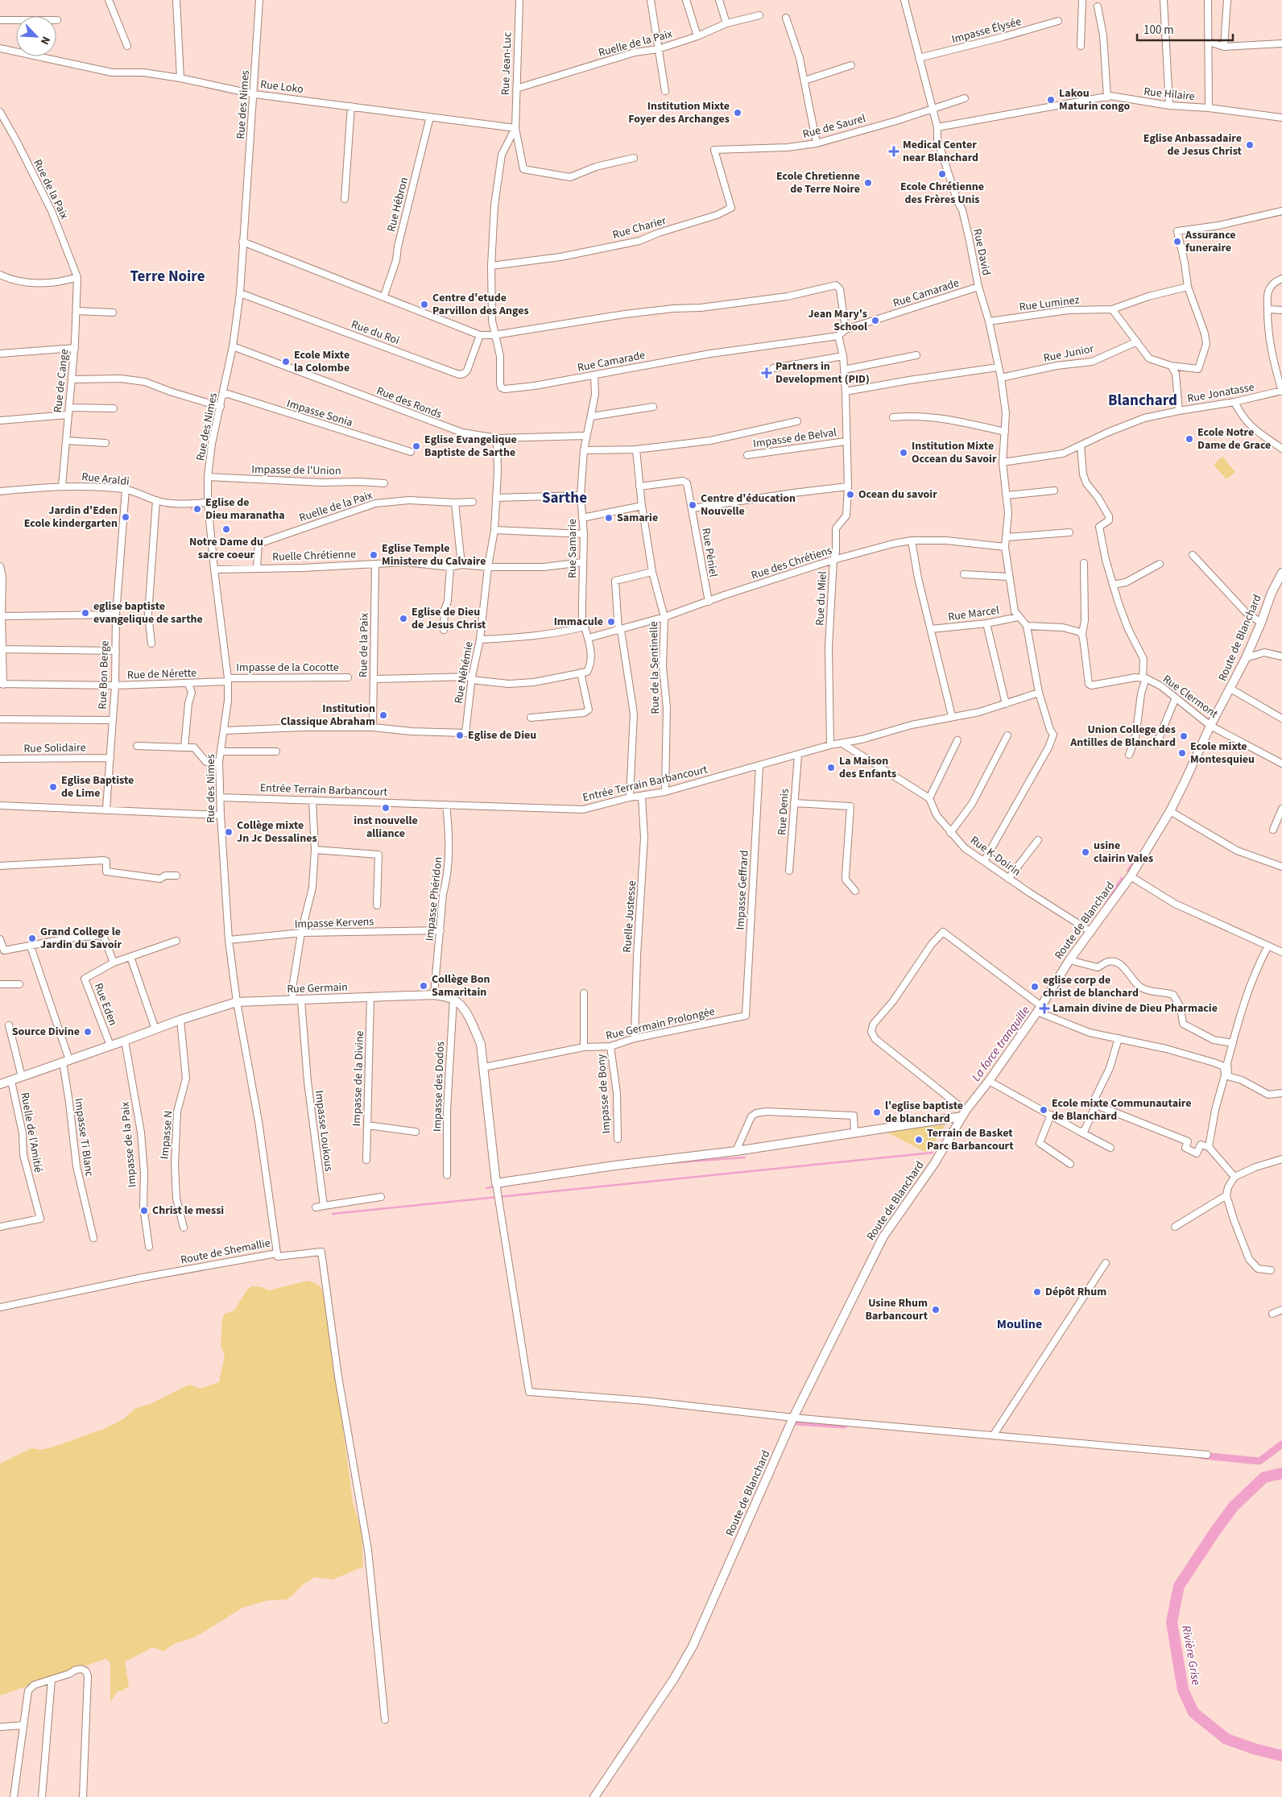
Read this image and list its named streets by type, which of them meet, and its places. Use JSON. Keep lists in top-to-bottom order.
{
  "streets": {
    "street": [
      "Impasse Élysée",
      "Ruelle de la Paix",
      "Rue Jean-Luc",
      "Rue Loko",
      "Rue Hilaire",
      "Rue des Nimes",
      "Rue de Saurel",
      "Rue de la Paix",
      "Rue Hébron",
      "Rue Charier",
      "Rue David",
      "Rue Camarade",
      "Rue Luminez",
      "Rue du Roi",
      "Rue Junior",
      "Rue de Cange",
      "Rue Jonatasse",
      "Rue des Ronds",
      "Impasse Sonia",
      "Impasse de Belval",
      "Impasse de l'Union",
      "Rue Araldi",
      "Rue Samarie",
      "Rue Péniel",
      "Ruelle Chrétienne",
      "Rue des Chrétiens",
      "Rue du Miel",
      "Rue Marcel",
      "Route de Blanchard",
      "Impasse de la Cocotte",
      "Rue de la Sentinelle",
      "Rue Néhémie",
      "Rue de Nérette",
      "Rue Bon Berge",
      "Rue Clermont",
      "Rue Solidaire",
      "Entrée Terrain Barbancourt",
      "Rue Denis",
      "Rue K-Doirin",
      "Impasse Geffrard",
      "Impasse Phéridon",
      "Ruelle Justesse",
      "Impasse Kervens",
      "Rue Germain",
      "Rue Eden",
      "Rue Germain Prolongée",
      "Impasse de la Divine",
      "Impasse des Dodos",
      "Impasse de Bony",
      "Impasse Loukous",
      "Ruelle de l'Amitié",
      "Impasse N",
      "Impasse Ti Blanc",
      "Impasse de la Paix",
      "Route de Shemallie"
    ]
  },
  "crossings": [
    ["Impasse Élysée", "Rue David"],
    ["Ruelle de la Paix", "Rue Jean-Luc"],
    ["Ruelle de la Paix", "Ruelle Chrétienne"],
    ["Rue Jean-Luc", "Rue Loko"],
    ["Rue Jean-Luc", "Rue Camarade"],
    ["Rue Loko", "Rue des Nimes"],
    ["Rue Loko", "Rue Hébron"],
    ["Rue Loko", "Rue Camarade"],
    ["Rue Hilaire", "Rue David"],
    ["Rue des Nimes", "Rue du Roi"],
    ["Rue des Nimes", "Rue des Ronds"],
    ["Rue des Nimes", "Impasse Sonia"],
    ["Rue des Nimes", "Impasse de l'Union"],
    ["Rue des Nimes", "Rue Araldi"],
    ["Rue des Nimes", "Ruelle Chrétienne"],
    ["Rue des Nimes", "Impasse de la Cocotte"],
    ["Rue des Nimes", "Rue de Nérette"],
    ["Rue des Nimes", "Entrée Terrain Barbancourt"],
    ["Rue des Nimes", "Impasse Kervens"],
    ["Rue des Nimes", "Rue Germain"],
    ["Rue des Nimes", "Route de Shemallie"],
    ["Rue de Saurel", "Rue Charier"],
    ["Rue de Saurel", "Rue David"],
    ["Rue de la Paix", "Rue de Cange"],
    ["Rue de la Paix", "Ruelle Chrétienne"],
    ["Rue de la Paix", "Rue Néhémie"],
    ["Rue Charier", "Rue Camarade"],
    ["Rue David", "Rue Camarade"],
    ["Rue David", "Rue Luminez"],
    ["Rue David", "Rue Junior"],
    ["Rue David", "Rue Jonatasse"],
    ["Rue Camarade", "Rue Samarie"],
    ["Rue Camarade", "Rue du Miel"],
    ["Rue de Cange", "Rue Araldi"],
    ["Rue des Ronds", "Rue Samarie"],
    ["Rue des Ronds", "Rue Néhémie"],
    ["Impasse de Belval", "Rue du Miel"],
    ["Rue Araldi", "Rue Bon Berge"],
    ["Rue Samarie", "Ruelle Chrétienne"],
    ["Rue Samarie", "Rue des Chrétiens"],
    ["Rue Péniel", "Rue des Chrétiens"],
    ["Rue Péniel", "Rue de la Sentinelle"],
    ["Ruelle Chrétienne", "Rue Néhémie"],
    ["Rue des Chrétiens", "Rue du Miel"],
    ["Rue des Chrétiens", "Rue de la Sentinelle"],
    ["Rue du Miel", "Entrée Terrain Barbancourt"],
    ["Route de Blanchard", "Rue Clermont"],
    ["Route de Blanchard", "Rue K-Doirin"],
    ["Impasse de la Cocotte", "Rue de Nérette"],
    ["Rue de la Sentinelle", "Entrée Terrain Barbancourt"],
    ["Rue de Nérette", "Rue Bon Berge"],
    ["Rue Bon Berge", "Rue Solidaire"],
    ["Entrée Terrain Barbancourt", "Rue Denis"],
    ["Entrée Terrain Barbancourt", "Impasse Geffrard"],
    ["Entrée Terrain Barbancourt", "Impasse Phéridon"],
    ["Entrée Terrain Barbancourt", "Ruelle Justesse"],
    ["Entrée Terrain Barbancourt", "Impasse Loukous"],
    ["Impasse Geffrard", "Rue Germain Prolongée"],
    ["Impasse Phéridon", "Impasse Kervens"],
    ["Impasse Phéridon", "Rue Germain"],
    ["Ruelle Justesse", "Rue Germain Prolongée"],
    ["Impasse Kervens", "Impasse Loukous"],
    ["Rue Germain", "Rue Eden"],
    ["Rue Germain", "Impasse de la Divine"],
    ["Rue Germain", "Impasse des Dodos"],
    ["Rue Germain", "Impasse Loukous"],
    ["Rue Germain", "Ruelle de l'Amitié"],
    ["Rue Germain", "Impasse N"],
    ["Rue Germain", "Impasse Ti Blanc"],
    ["Rue Germain", "Impasse de la Paix"],
    ["Rue Germain", "Route de Shemallie"],
    ["Rue Germain Prolongée", "Impasse de Bony"]
  ],
  "districts": [
    "Terre Noire",
    "Blanchard",
    "Sarthe",
    "Mouline"
  ],
  "water": ["La force tranquille", "Rivière Grise"],
  "places": {
    "other": [
      "Lakou Maturin congo",
      "Institution Mixte Foyer des Archanges",
      "Eglise Anbassadaire de Jesus Christ",
      "Ecole Chrétienne des Frères Unis",
      "Ecole Chretienne de Terre Noire",
      "Assurance funeraire",
      "Centre d'etude Parvillon des Anges",
      "Jean Mary's School",
      "Ecole Mixte la Colombe",
      "Ecole Notre Dame de Grace",
      "Eglise Evangelique Baptiste de Sarthe",
      "Institution Mixte Occean du Savoir",
      "Ocean du savoir",
      "Centre d'éducation Nouvelle",
      "Eglise de Dieu maranatha",
      "Jardin d'Eden Ecole kindergarten",
      "Samarie",
      "Notre Dame du sacre coeur",
      "Eglise Temple Ministere du Calvaire",
      "eglise baptiste evangelique de sarthe",
      "Eglise de Dieu de Jesus Christ",
      "Immacule",
      "Institution Classique Abraham",
      "Eglise de Dieu",
      "Union College des Antilles de Blanchard",
      "Ecole mixte Montesquieu",
      "La Maison des Enfants",
      "Eglise Baptiste de Lime",
      "inst nouvelle alliance",
      "Collège mixte Jn Jc Dessalines",
      "usine clairin Vales",
      "Grand College le Jardin du Savoir",
      "Collège Bon Samaritain",
      "eglise corp de christ de blanchard",
      "Source Divine",
      "Ecole mixte Communautaire de Blanchard",
      "l'eglise baptiste de blanchard",
      "Terrain de Basket Parc Barbancourt",
      "Christ le messi",
      "Dépôt Rhum",
      "Usine Rhum Barbancourt"
    ],
    "health": ["Medical Center near Blanchard", "Partners in Development (PID)", "Lamain divine de Dieu Pharmacie"]
  },
  "scale_bar": "100 m",
  "north": "bottom right"
}
